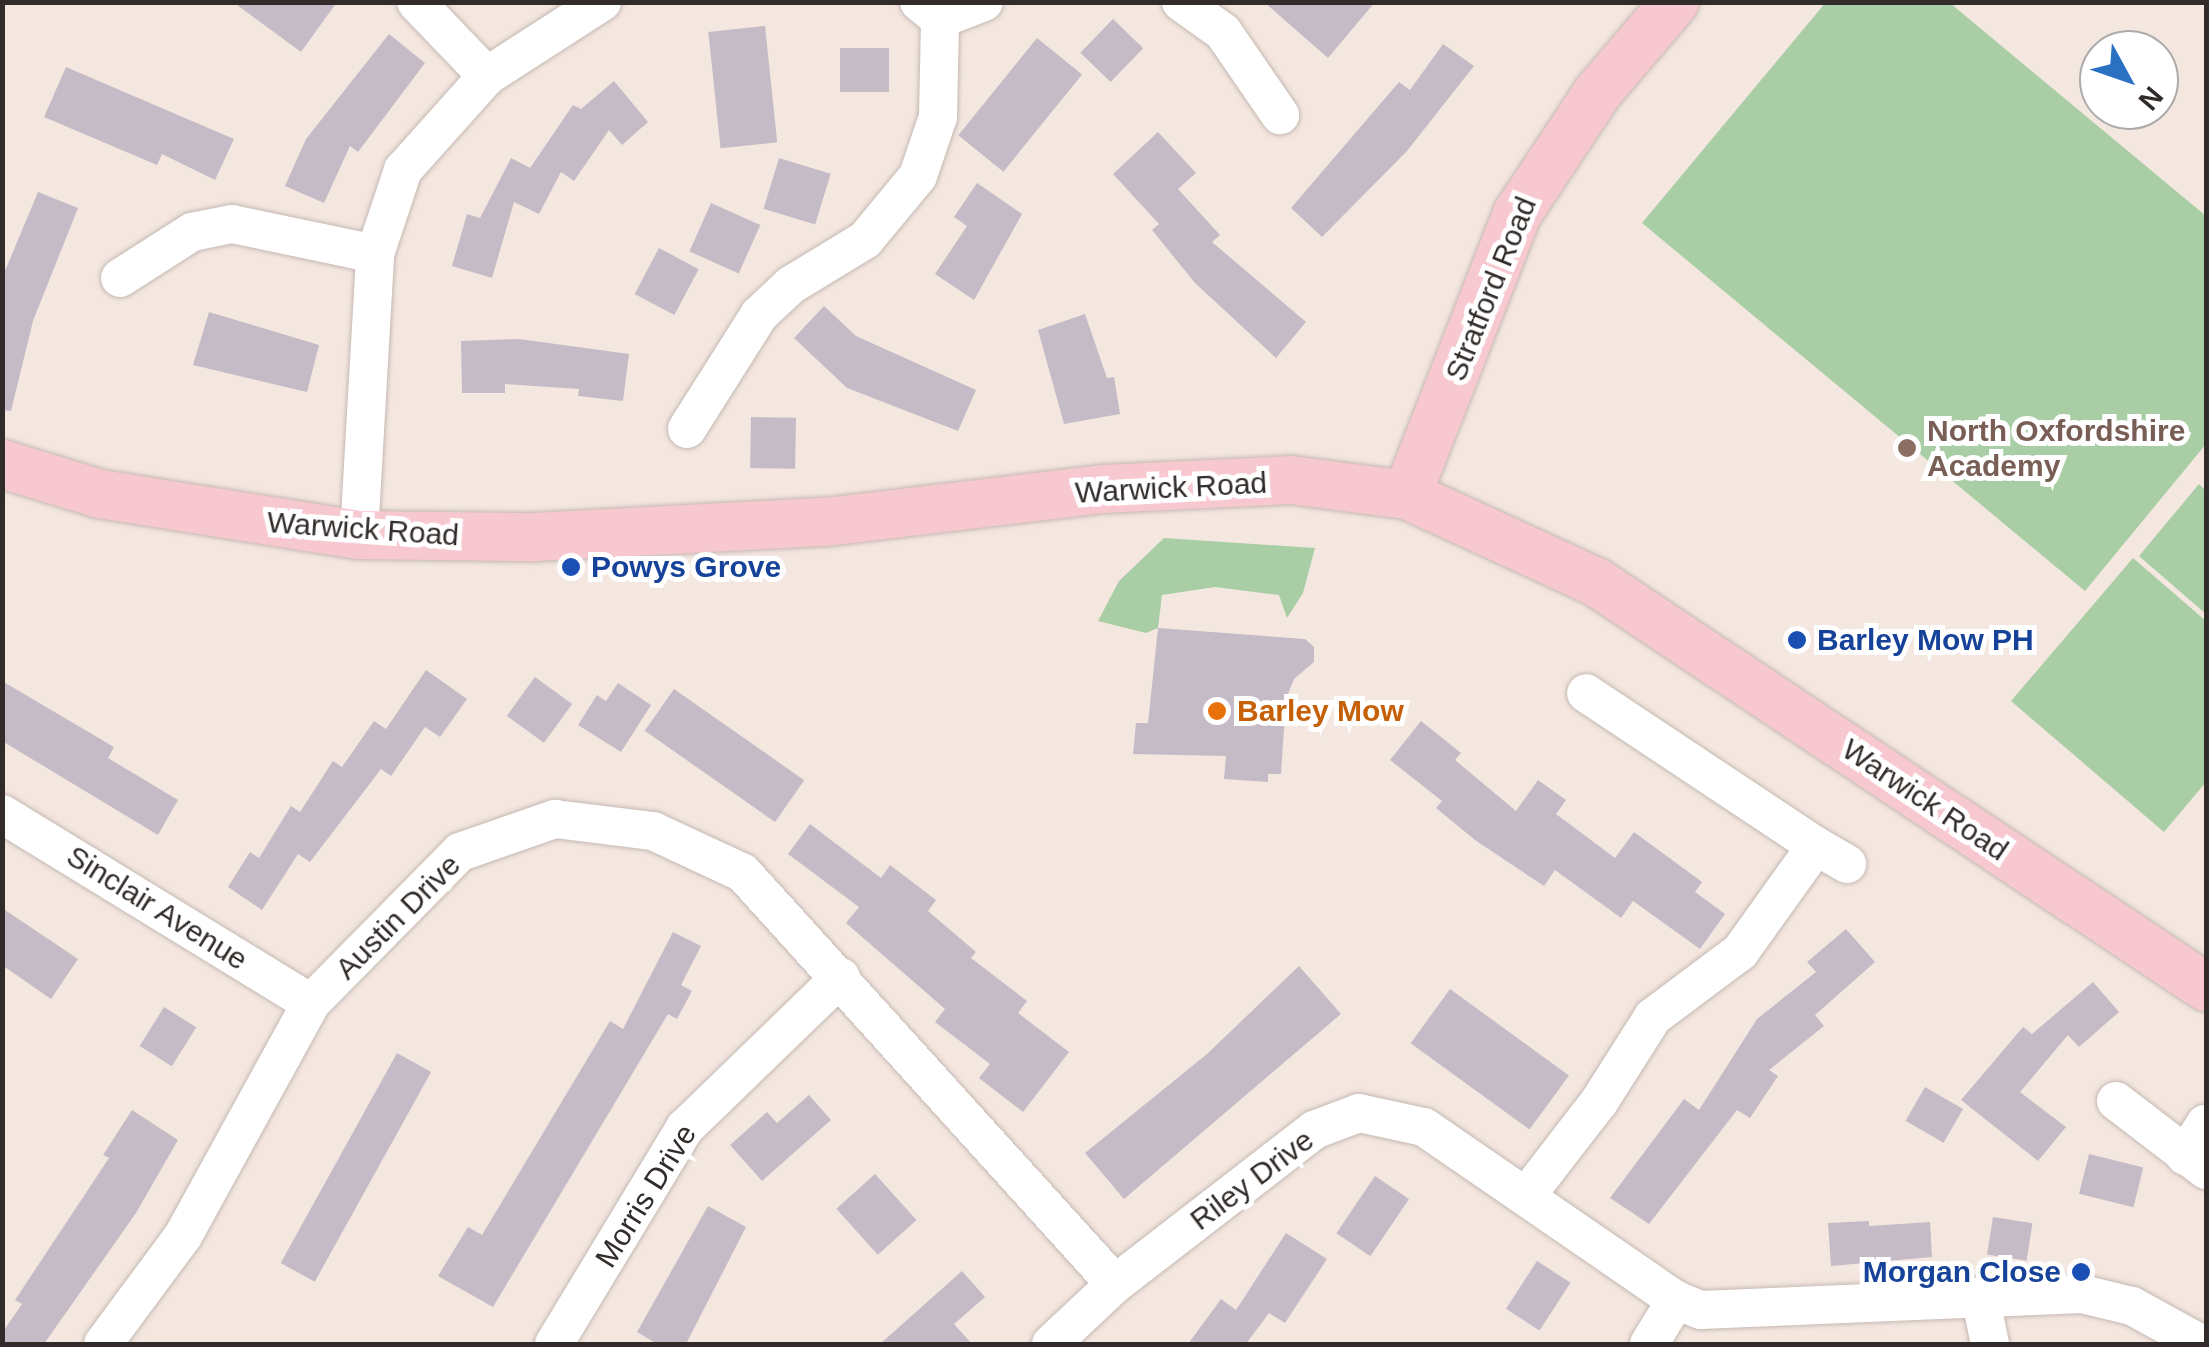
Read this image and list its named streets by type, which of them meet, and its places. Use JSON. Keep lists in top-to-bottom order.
{
  "streets": {
    "main road": ["Stratford Road", "Warwick Road"],
    "street": [
      "Sinclair Avenue",
      "Austin Drive",
      "Riley Drive",
      "Morris Drive"
    ]
  },
  "crossings": [
    ["Stratford Road", "Warwick Road"],
    ["Sinclair Avenue", "Austin Drive"],
    ["Austin Drive", "Riley Drive"],
    ["Austin Drive", "Morris Drive"]
  ],
  "places": [
    "North Oxfordshire Academy",
    "Powys Grove",
    "Barley Mow PH",
    "Barley Mow",
    "Morgan Close"
  ],
  "north": "bottom right"
}
